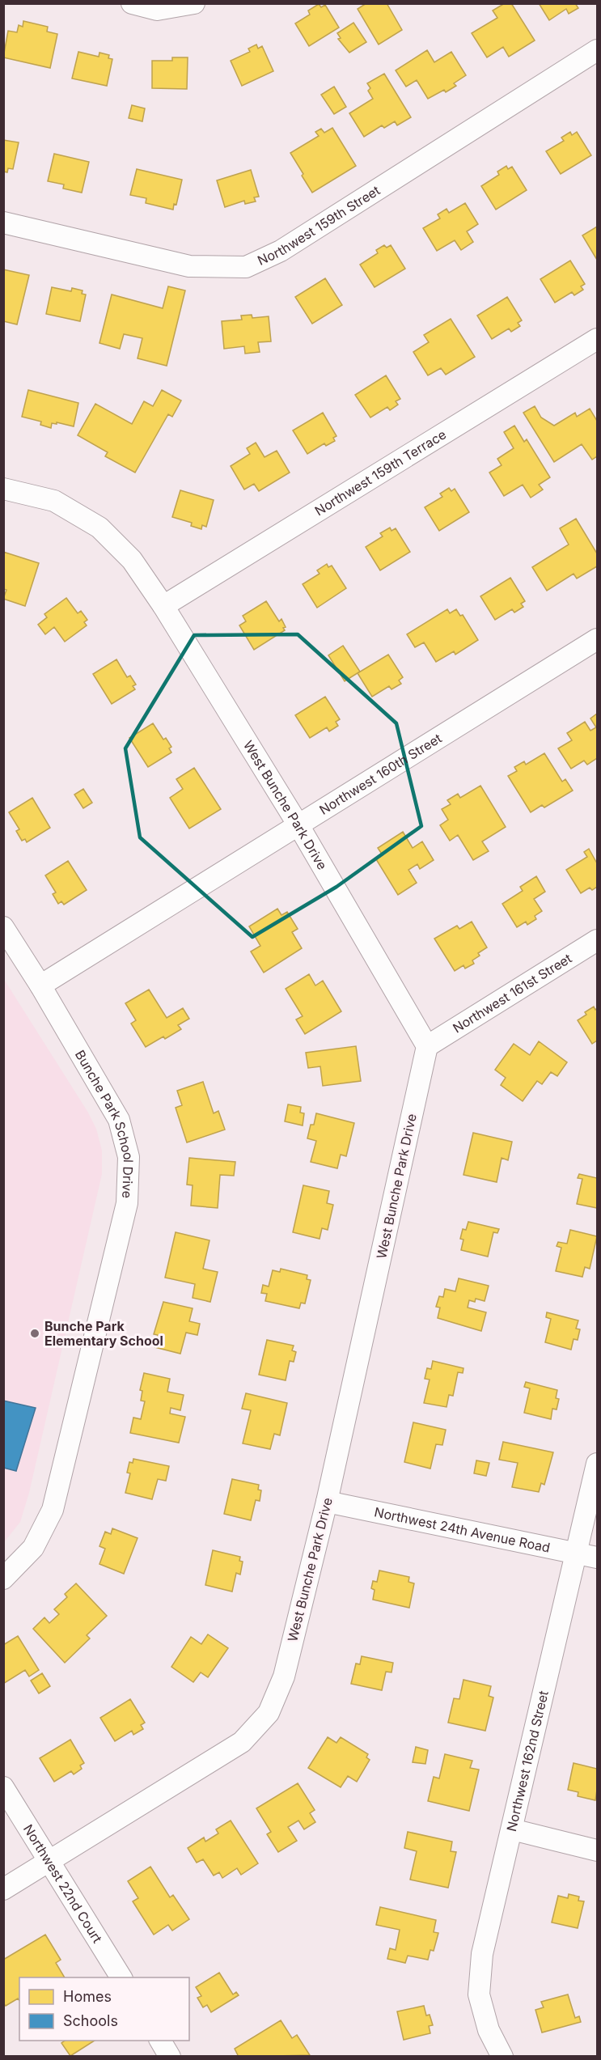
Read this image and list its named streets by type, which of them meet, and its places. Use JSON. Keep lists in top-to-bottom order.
{
  "streets": {
    "street": [
      "Northwest 159th Street",
      "Northwest 159th Terrace",
      "Northwest 160th Street",
      "West Bunche Park Drive",
      "Northwest 161st Street",
      "Bunche Park School Drive",
      "Northwest 24th Avenue Road",
      "Northwest 162nd Street",
      "Northwest 22nd Court"
    ]
  },
  "crossings": [
    ["Northwest 159th Terrace", "West Bunche Park Drive"],
    ["Northwest 160th Street", "West Bunche Park Drive"],
    ["Northwest 160th Street", "Bunche Park School Drive"],
    ["West Bunche Park Drive", "Northwest 161st Street"],
    ["West Bunche Park Drive", "Northwest 24th Avenue Road"],
    ["West Bunche Park Drive", "Northwest 22nd Court"],
    ["Northwest 24th Avenue Road", "Northwest 162nd Street"]
  ],
  "places": ["Bunche Park Elementary School"],
  "legend": ["Homes", "Schools"]
}
